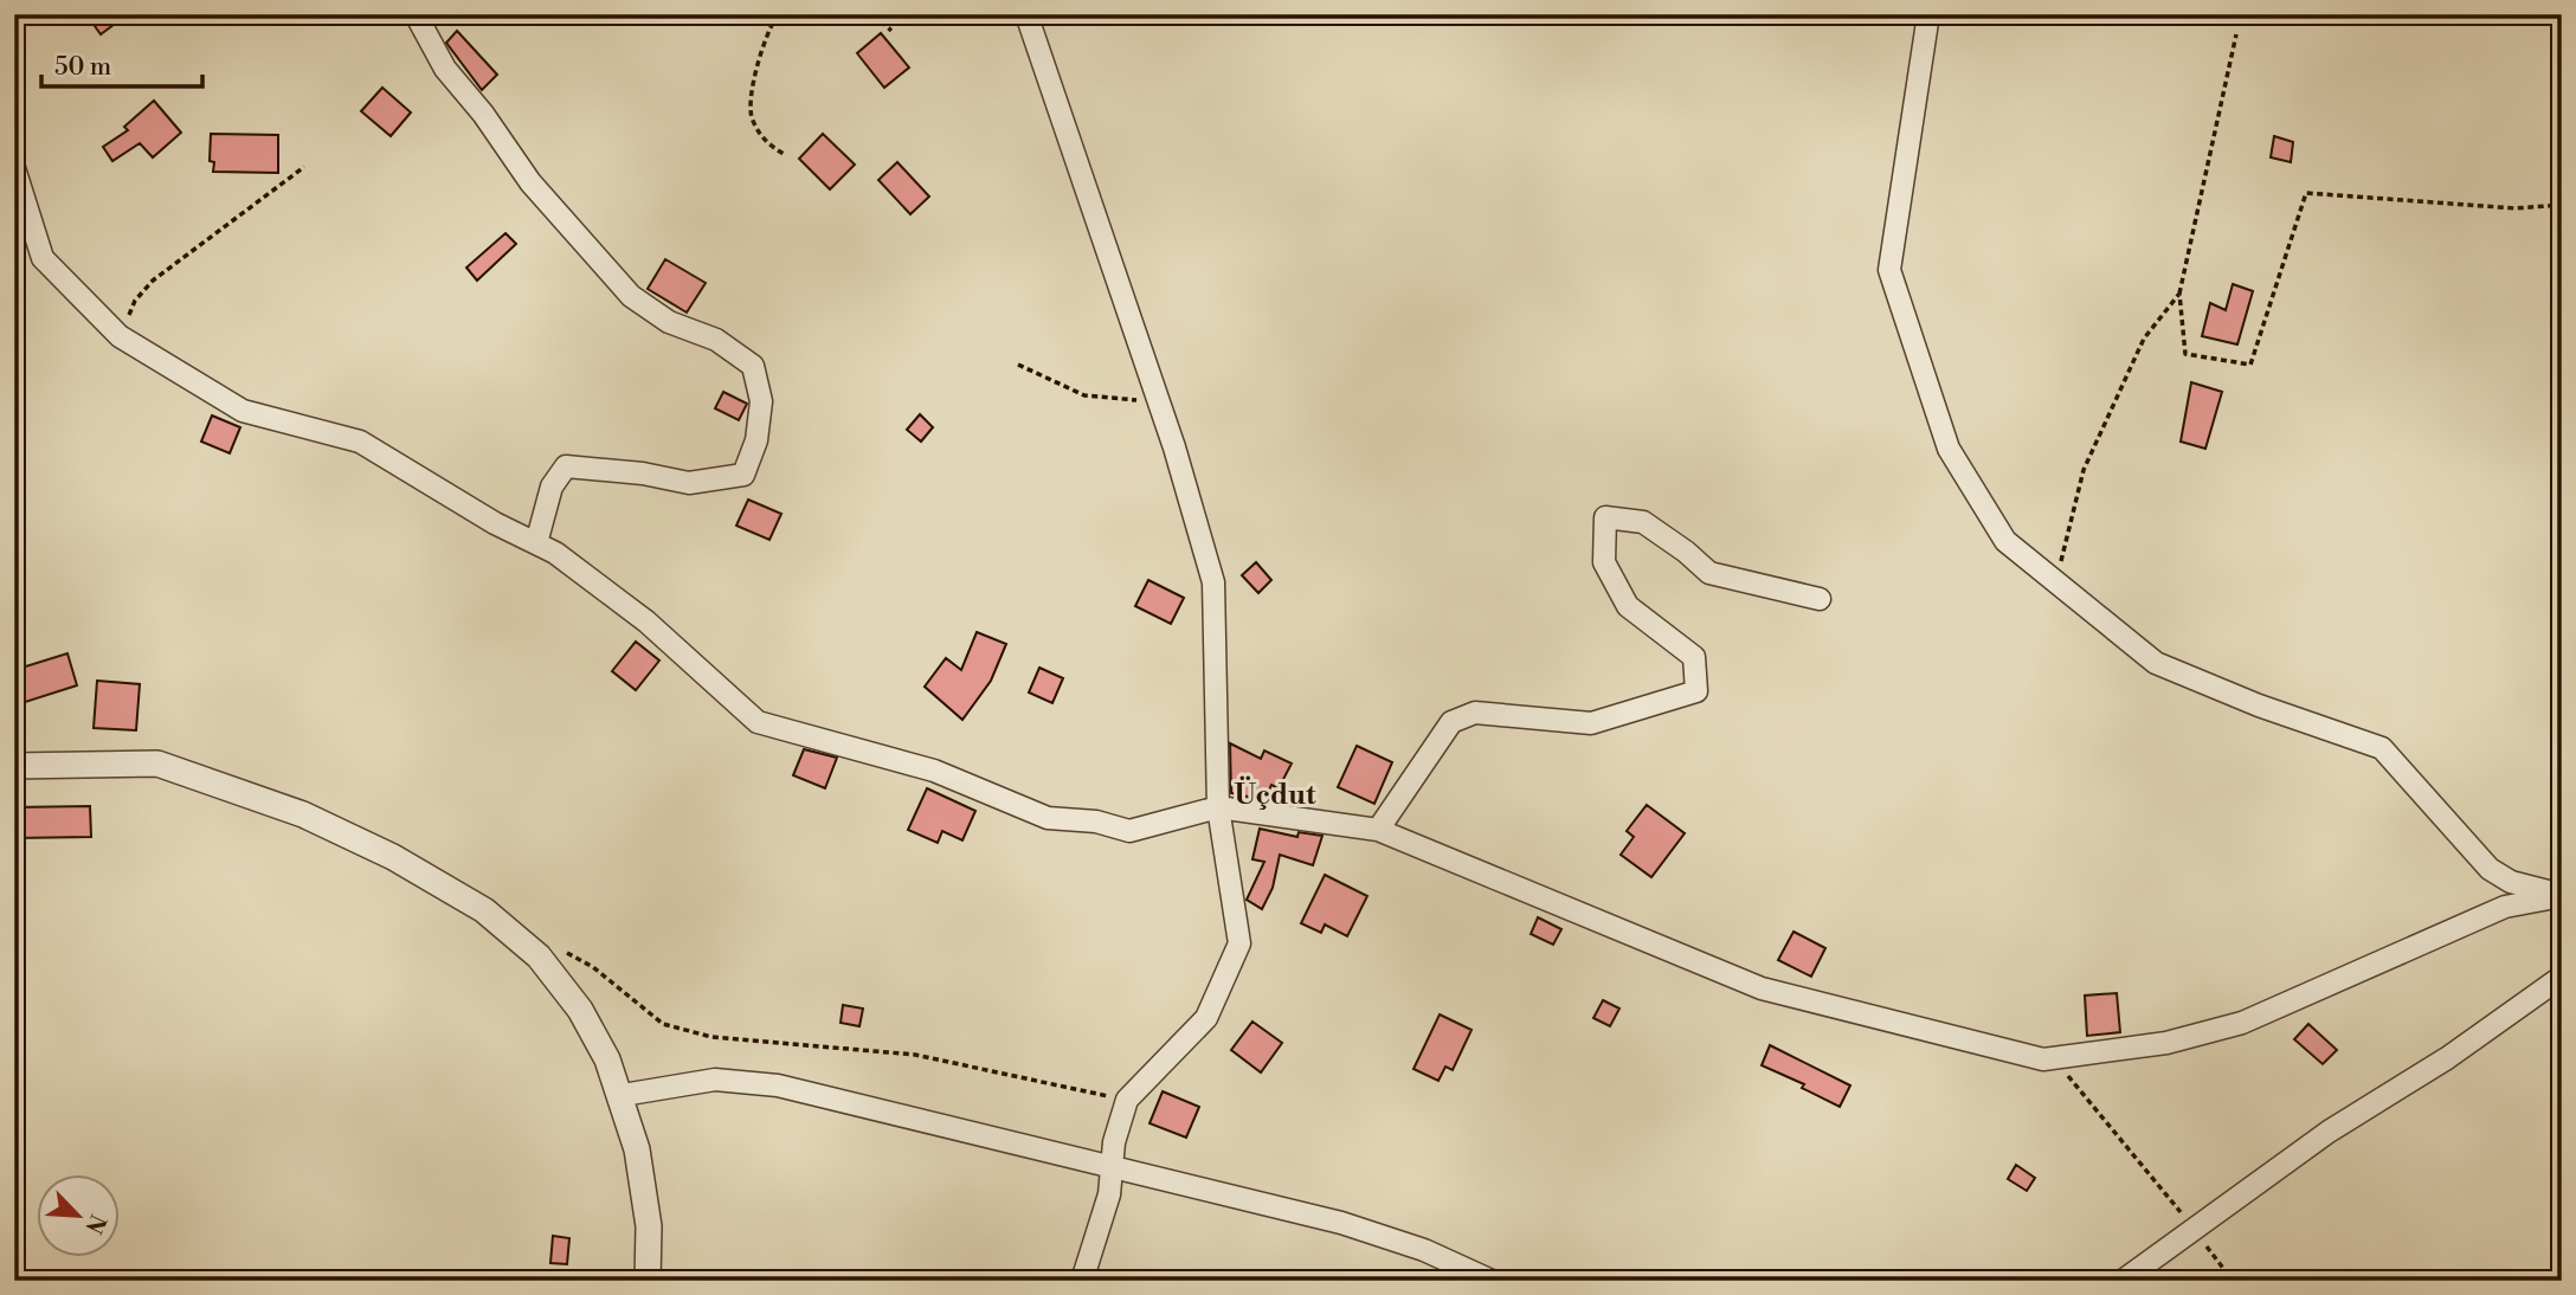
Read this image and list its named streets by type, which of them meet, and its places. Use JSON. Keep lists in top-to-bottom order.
{
  "districts": ["Üçdut"],
  "scale_bar": "50 m",
  "north": "bottom right"
}
